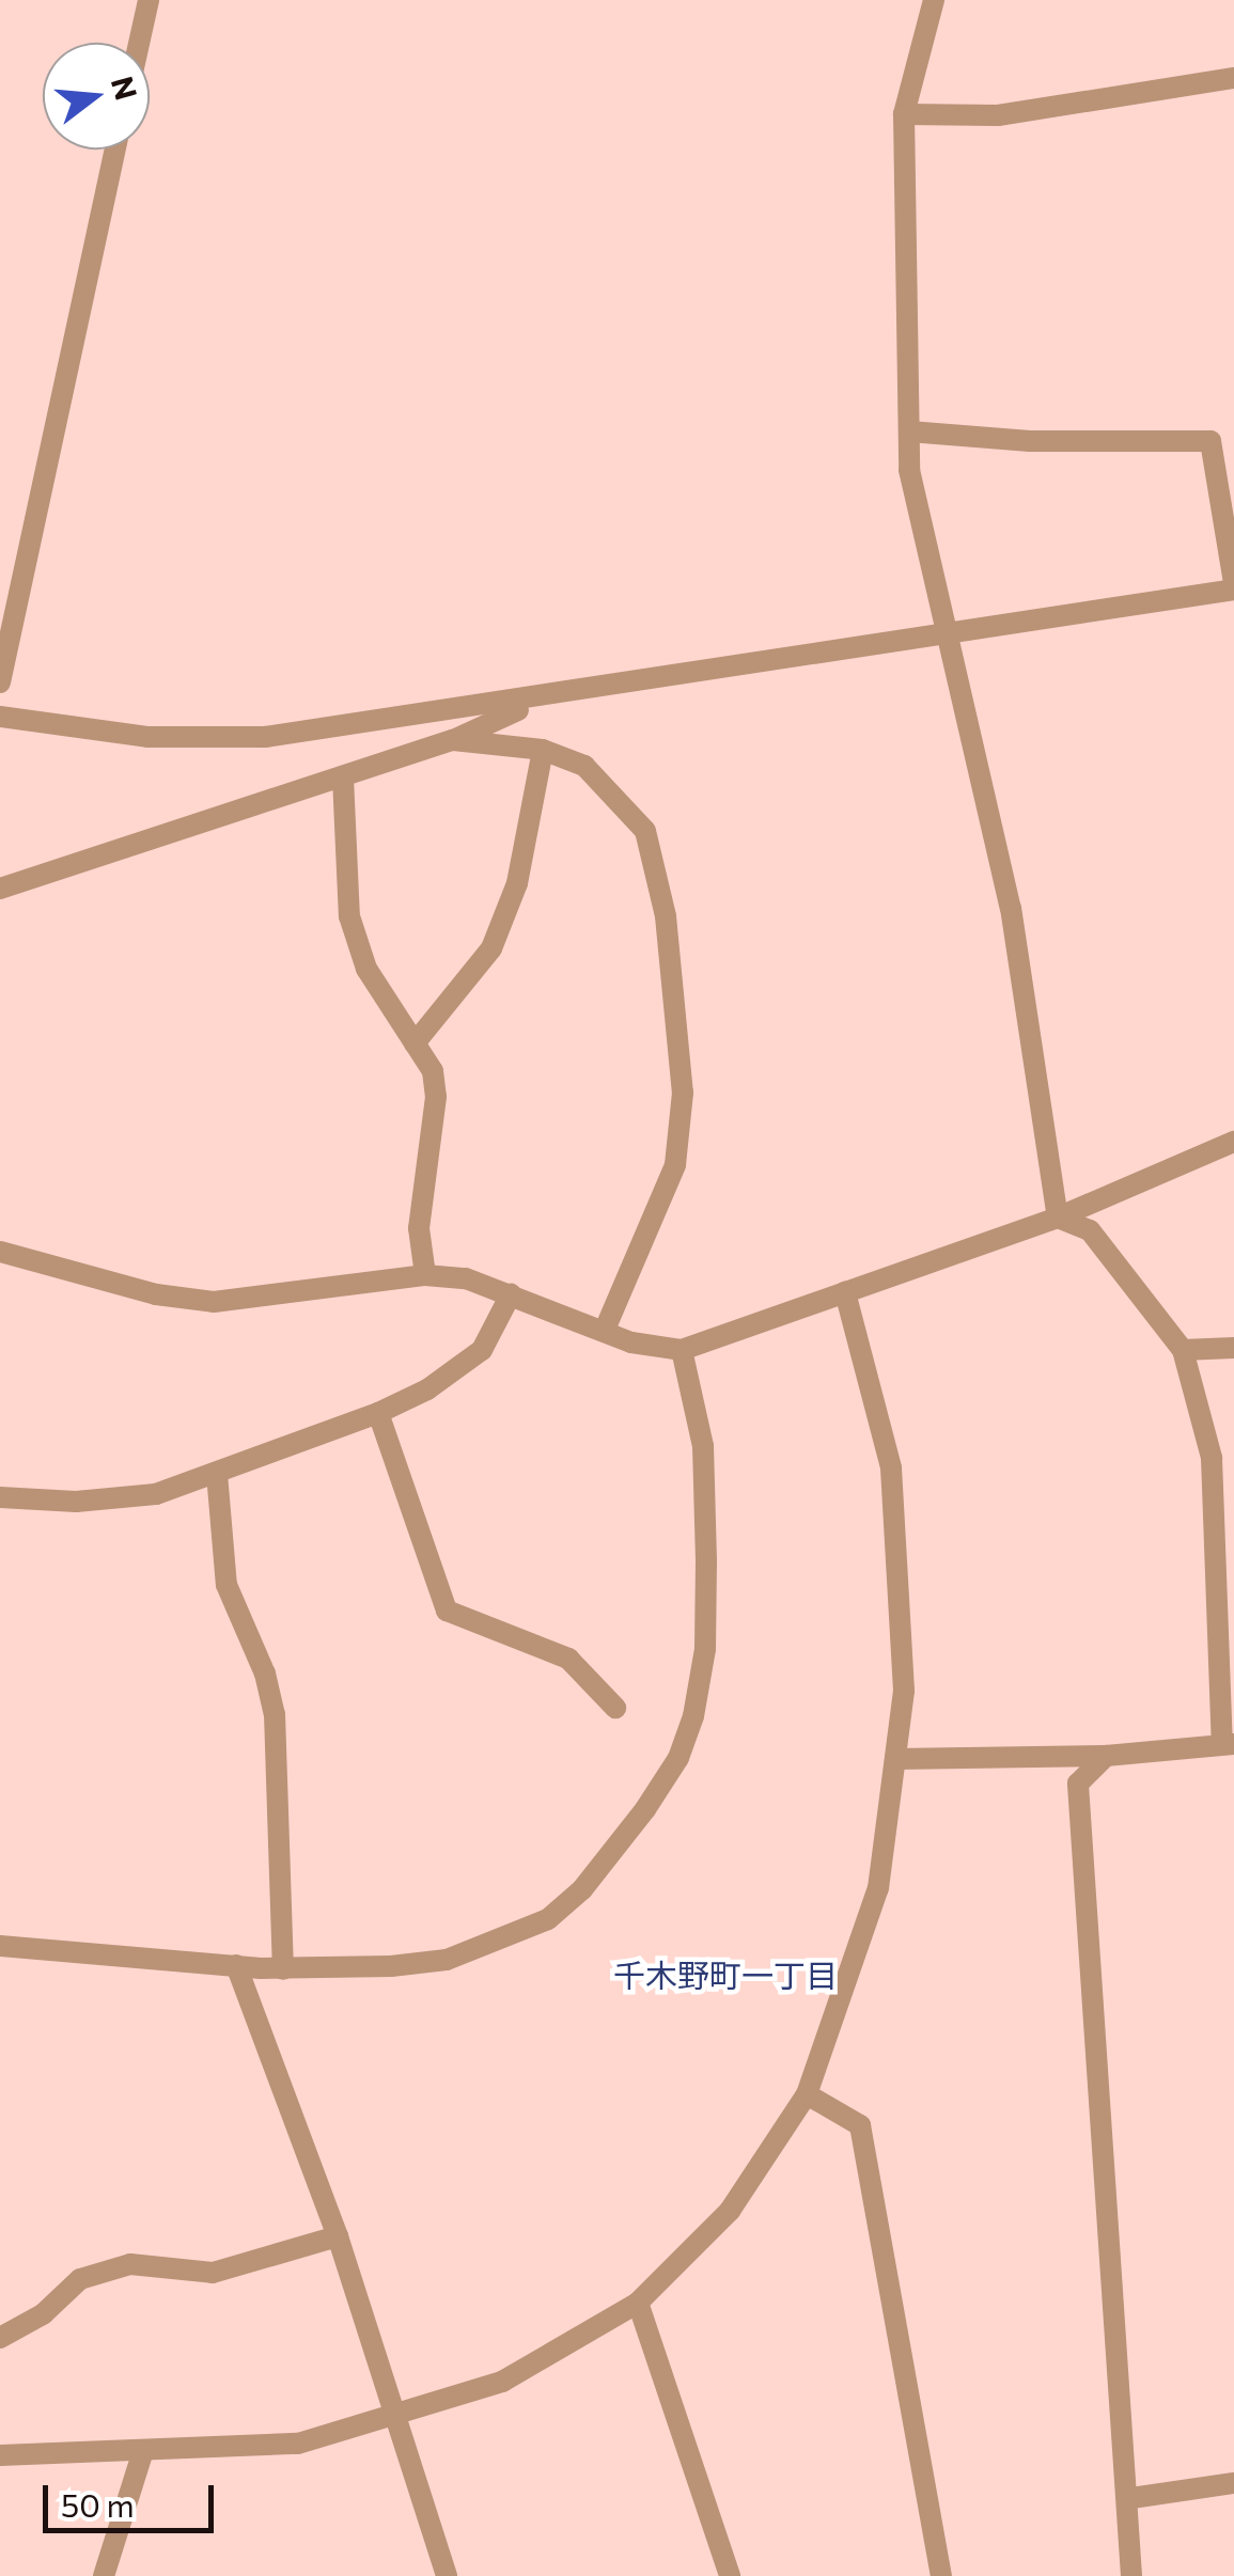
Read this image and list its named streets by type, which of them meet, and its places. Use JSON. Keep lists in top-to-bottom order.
{
  "districts": ["千木野町一丁目"],
  "scale_bar": "50 m",
  "north": "right"
}
